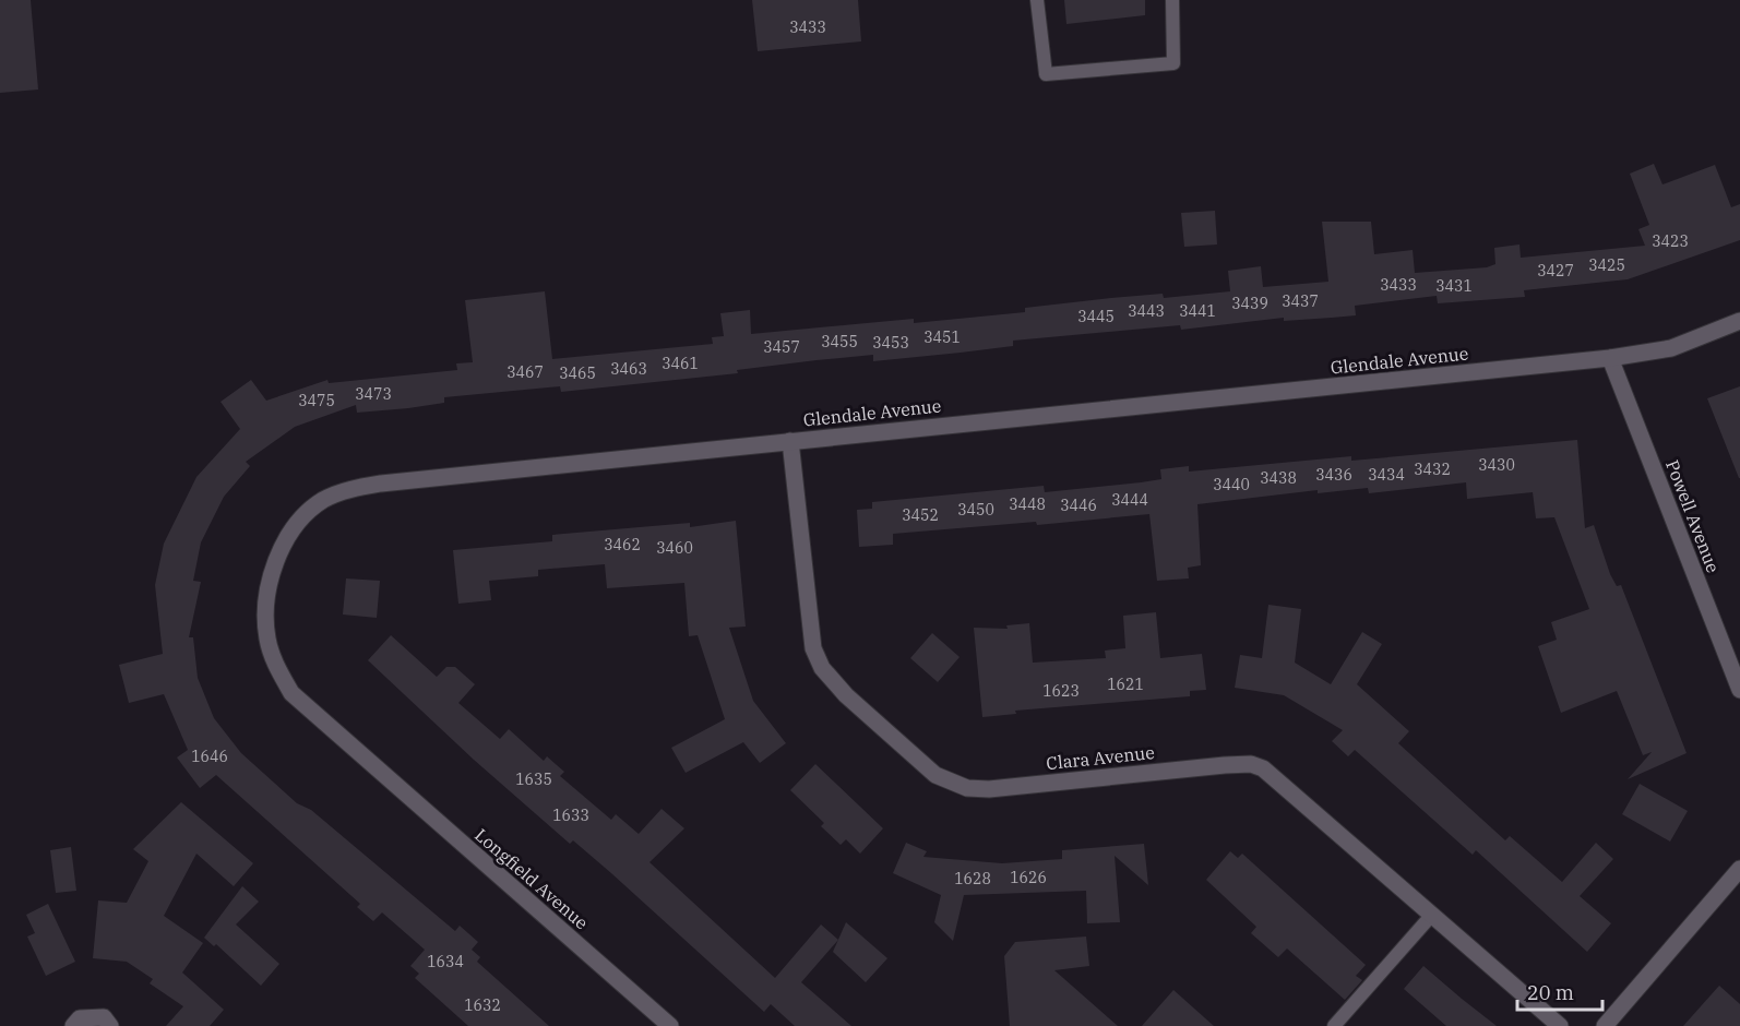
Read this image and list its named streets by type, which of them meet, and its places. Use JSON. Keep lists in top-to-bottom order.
{
  "streets": {
    "street": [
      "Glendale Avenue",
      "Powell Avenue",
      "Clara Avenue",
      "Longfield Avenue"
    ]
  },
  "crossings": [
    ["Glendale Avenue", "Powell Avenue"],
    ["Glendale Avenue", "Clara Avenue"],
    ["Glendale Avenue", "Longfield Avenue"]
  ],
  "house_numbers": [
    "3433",
    "3423",
    "3425",
    "3427",
    "3433",
    "3431",
    "3437",
    "3439",
    "3443",
    "3441",
    "3445",
    "3451",
    "3455",
    "3453",
    "3457",
    "3461",
    "3463",
    "3467",
    "3465",
    "3473",
    "3475",
    "3430",
    "3432",
    "3436",
    "3434",
    "3438",
    "3440",
    "3444",
    "3448",
    "3446",
    "3450",
    "3452",
    "3462",
    "3460",
    "1621",
    "1623",
    "1646",
    "1635",
    "1633",
    "1626",
    "1628",
    "1634",
    "1632"
  ],
  "scale_bar": "20 m"
}
